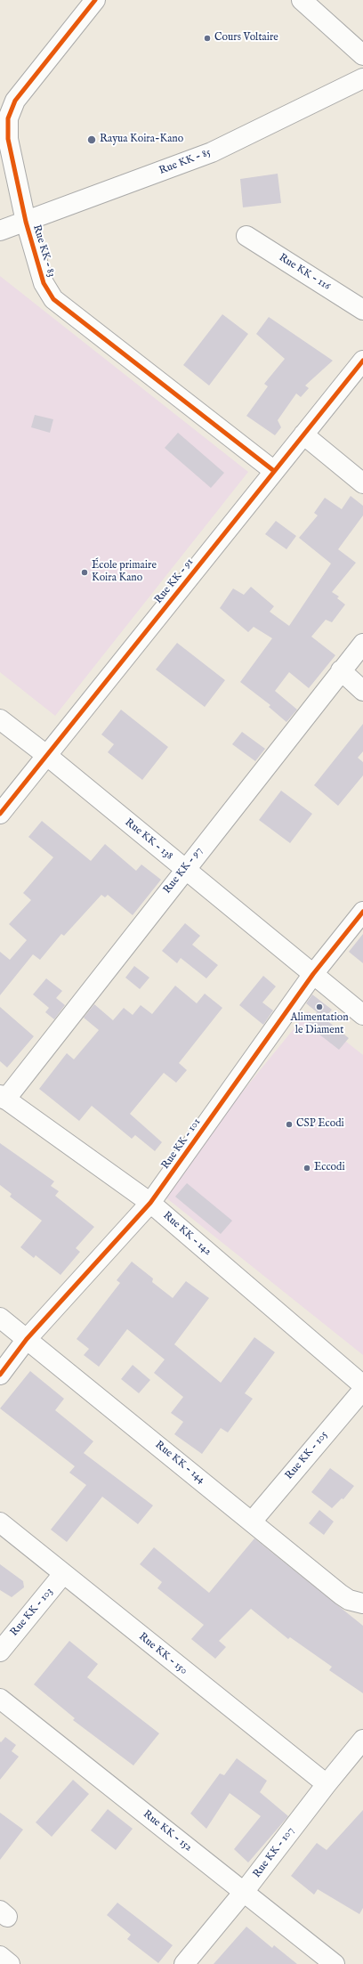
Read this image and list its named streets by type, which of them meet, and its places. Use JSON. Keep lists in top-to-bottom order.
{
  "streets": {
    "street": [
      "Rue KK - 85",
      "Rue KK - 83",
      "Rue KK - 116",
      "Rue KK - 91",
      "Rue KK - 138",
      "Rue KK - 97",
      "Rue KK - 101",
      "Rue KK - 142",
      "Rue KK - 105",
      "Rue KK - 144",
      "Rue KK - 103",
      "Rue KK - 150",
      "Rue KK - 152",
      "Rue KK - 107"
    ]
  },
  "crossings": [
    ["Rue KK - 85", "Rue KK - 83"],
    ["Rue KK - 83", "Rue KK - 91"],
    ["Rue KK - 91", "Rue KK - 138"],
    ["Rue KK - 138", "Rue KK - 97"],
    ["Rue KK - 138", "Rue KK - 101"],
    ["Rue KK - 97", "Rue KK - 142"],
    ["Rue KK - 101", "Rue KK - 142"],
    ["Rue KK - 101", "Rue KK - 144"],
    ["Rue KK - 105", "Rue KK - 144"],
    ["Rue KK - 103", "Rue KK - 150"],
    ["Rue KK - 150", "Rue KK - 107"],
    ["Rue KK - 152", "Rue KK - 107"]
  ],
  "places": [
    "Cours Voltaire",
    "Rayua Koira-Kano",
    "École primaire Koira Kano",
    "Alimentation le Diament",
    "CSP Ecodi",
    "Eccodi"
  ]
}
